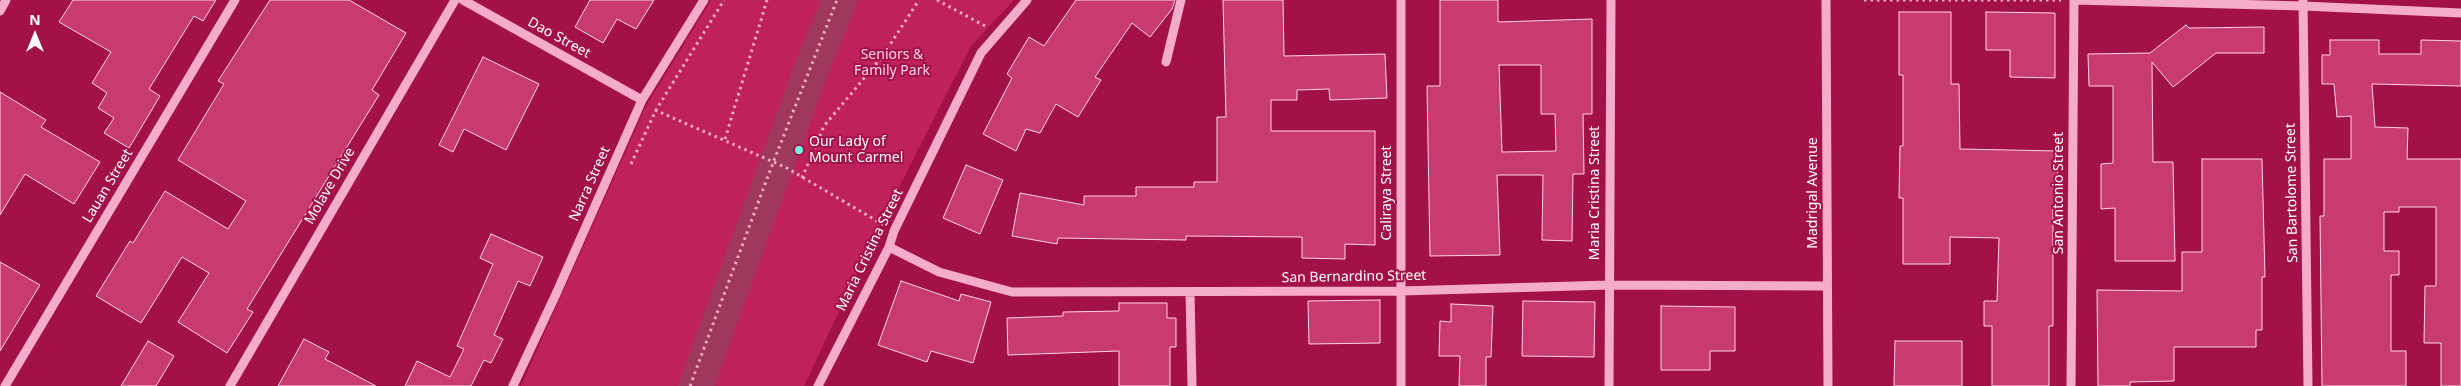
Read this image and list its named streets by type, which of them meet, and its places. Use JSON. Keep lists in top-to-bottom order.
{
  "streets": {
    "street": [
      "Dao Street",
      "Narra Street",
      "Lauan Street",
      "Molave Drive",
      "Caliraya Street",
      "Maria Cristina Street",
      "Madrigal Avenue",
      "San Antonio Street",
      "San Bartolome Street",
      "San Bernardino Street"
    ]
  },
  "crossings": [
    ["Dao Street", "Narra Street"],
    ["Caliraya Street", "San Bernardino Street"],
    ["Maria Cristina Street", "San Bernardino Street"],
    ["Madrigal Avenue", "San Bernardino Street"]
  ],
  "parks": ["Seniors & Family Park"],
  "places": ["Our Lady of Mount Carmel"],
  "north": "top"
}
